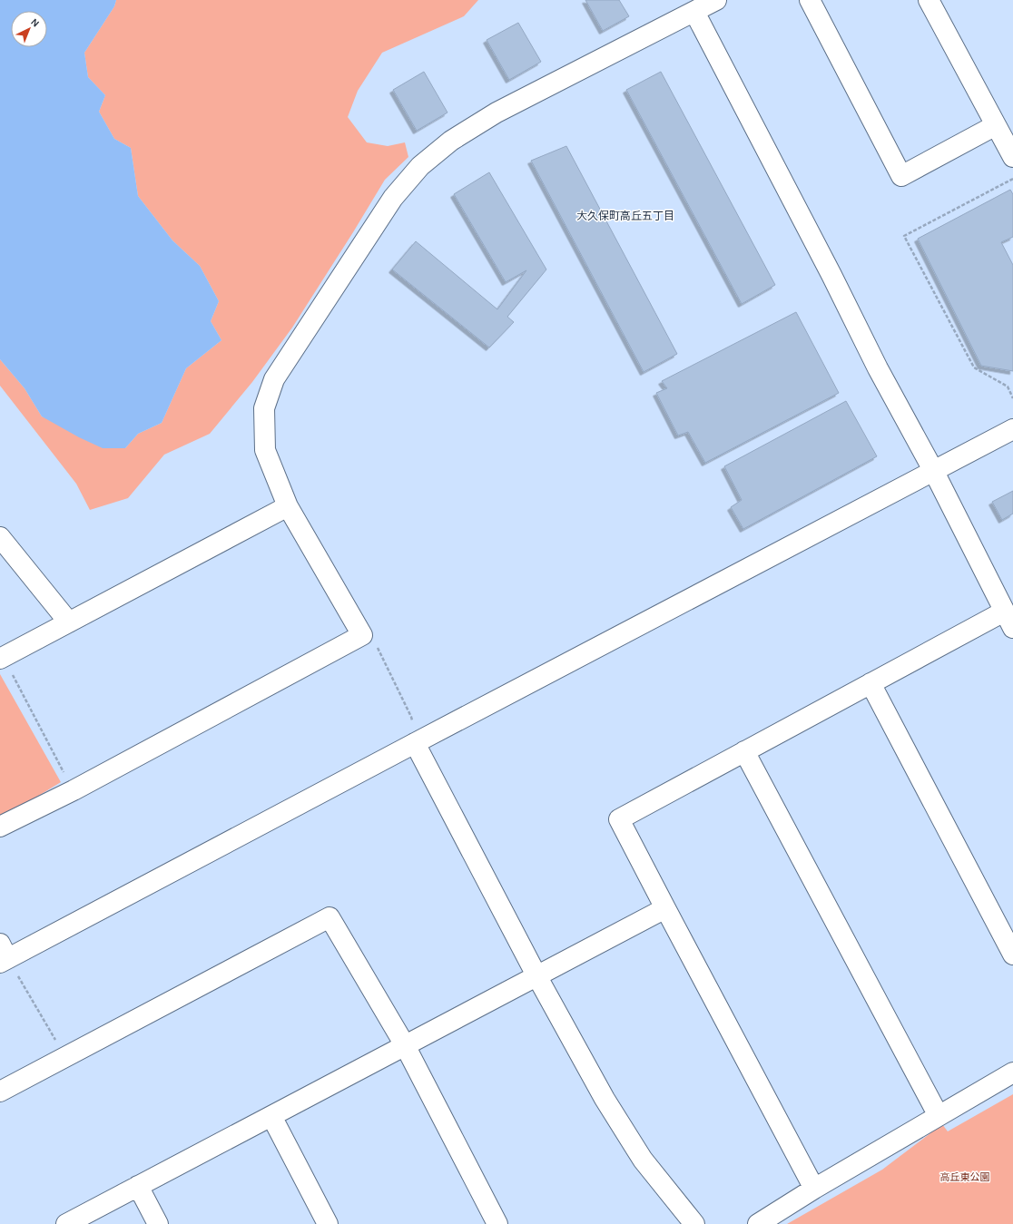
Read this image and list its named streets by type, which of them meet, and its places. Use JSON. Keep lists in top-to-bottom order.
{
  "districts": ["大久保町高丘五丁目"],
  "parks": ["高丘東公園"],
  "north": "top right"
}
